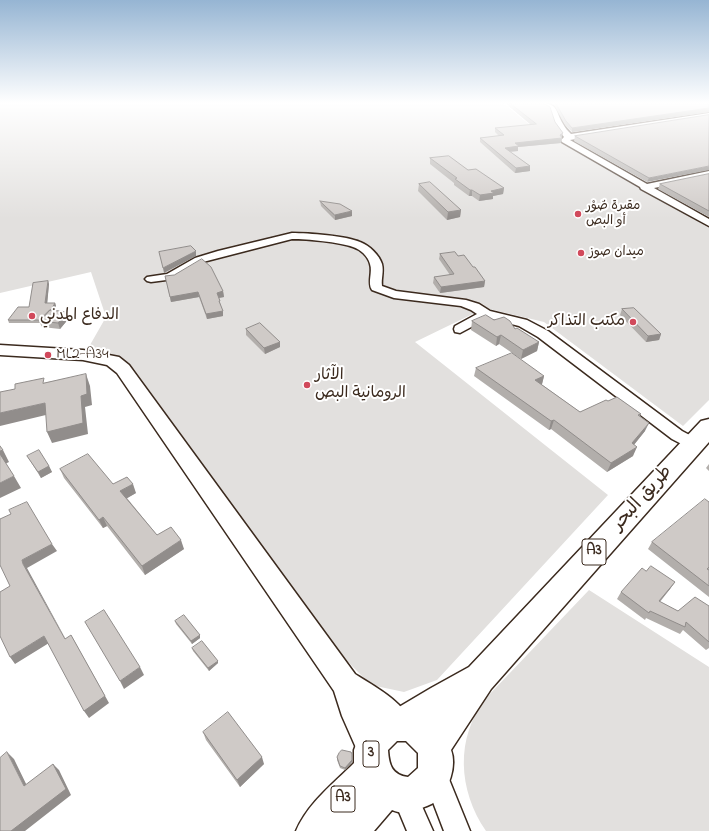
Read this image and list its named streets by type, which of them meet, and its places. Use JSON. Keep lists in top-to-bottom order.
{
  "streets": {
    "highway": ["طريق البحر", "A3", "3"]
  },
  "crossings": [
    ["طريق البحر", "A3"],
    ["طريق البحر", "3"],
    ["A3", "3"]
  ],
  "places": [
    "مقبرة صُوْر أو البص",
    "ميدان صوز",
    "الدفاع المدني",
    "مكتب التذاكر",
    "ML2-A34",
    "الآثار الرومانية البص"
  ]
}
